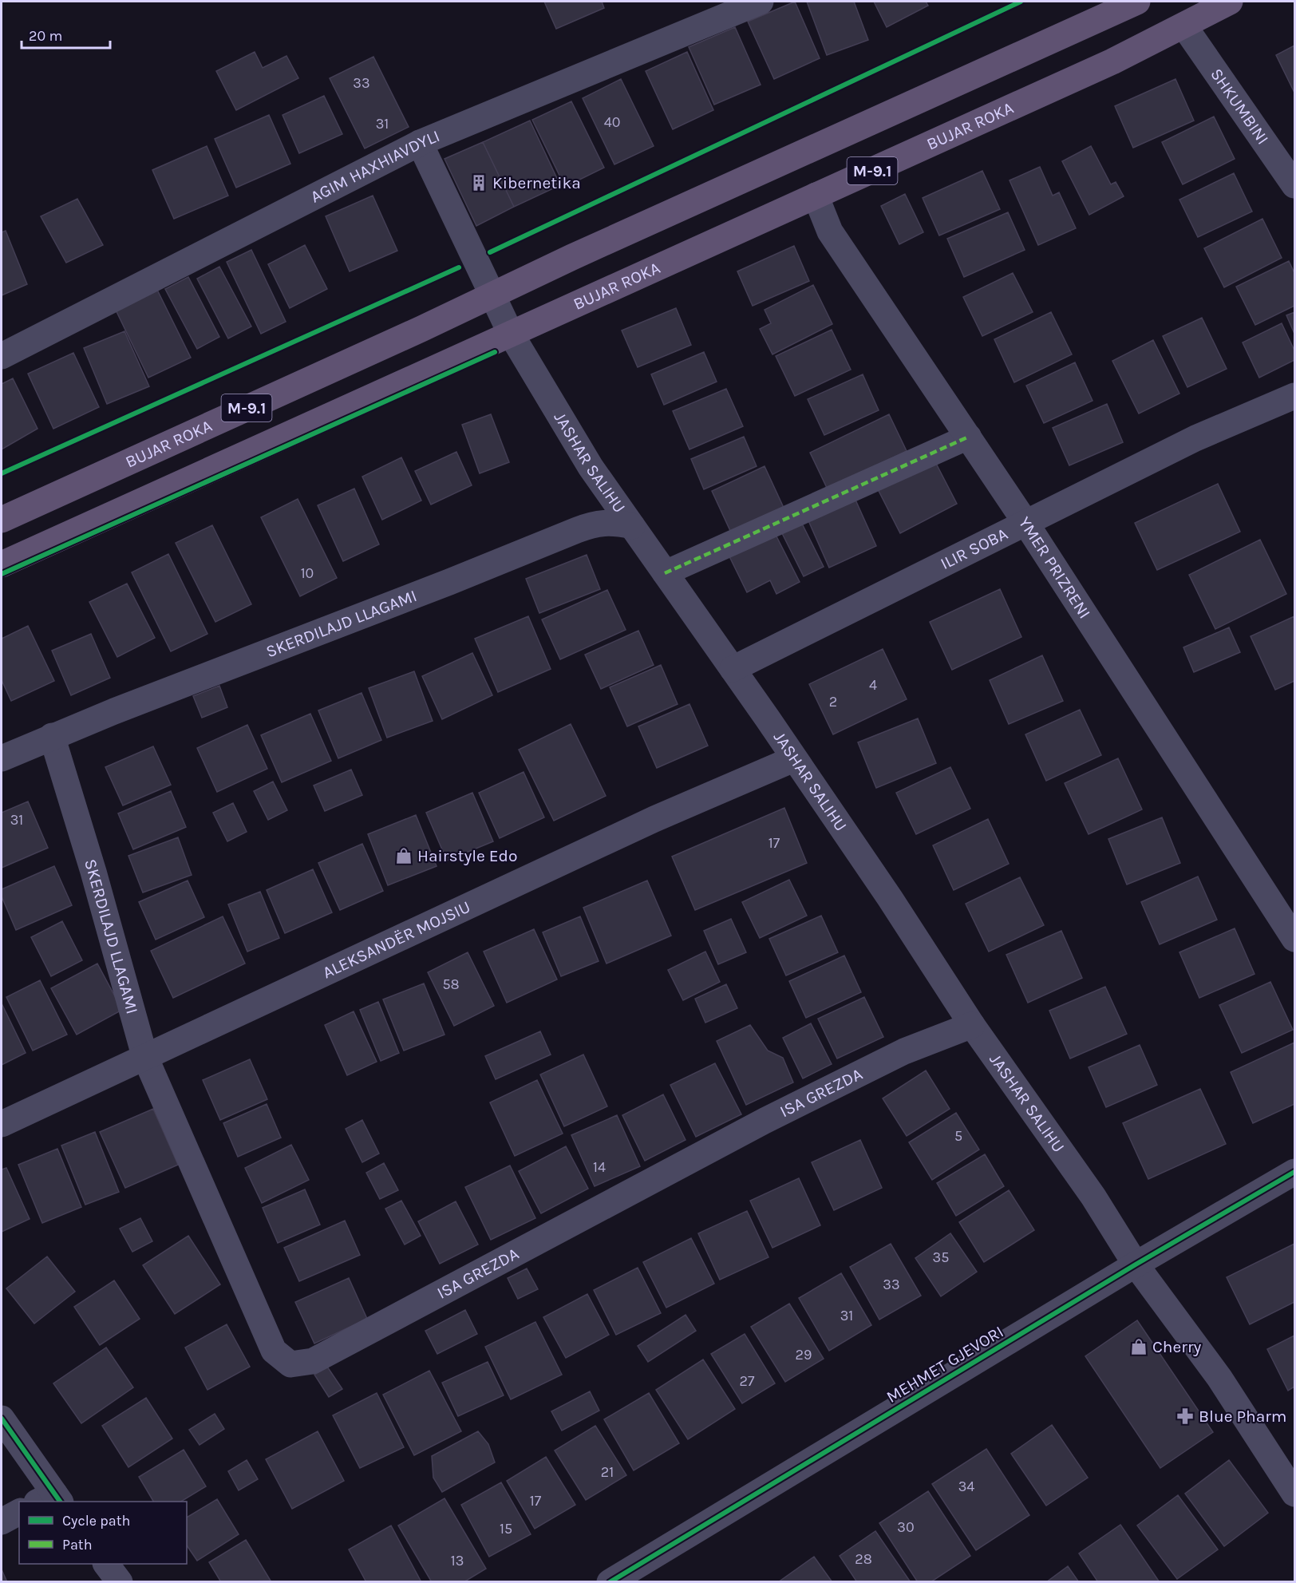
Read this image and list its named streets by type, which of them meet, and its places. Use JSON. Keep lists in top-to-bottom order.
{
  "streets": {
    "main road": ["BUJAR ROKA", "M-9.1"],
    "street": [
      "SHKUMBINI",
      "AGIM HAXHIAVDYLI",
      "JASHAR SALIHU",
      "ILIR SOBA",
      "YMER PRIZRENI",
      "SKERDILAJD LLAGAMI",
      "ALEKSANDËR MOJSIU",
      "ISA GREZDA",
      "MEHMET GJEVORI"
    ]
  },
  "crossings": [
    ["SHKUMBINI", "BUJAR ROKA"],
    ["BUJAR ROKA", "JASHAR SALIHU"],
    ["BUJAR ROKA", "YMER PRIZRENI"],
    ["JASHAR SALIHU", "ILIR SOBA"],
    ["JASHAR SALIHU", "SKERDILAJD LLAGAMI"],
    ["JASHAR SALIHU", "ALEKSANDËR MOJSIU"],
    ["JASHAR SALIHU", "ISA GREZDA"],
    ["JASHAR SALIHU", "MEHMET GJEVORI"],
    ["ILIR SOBA", "YMER PRIZRENI"],
    ["SKERDILAJD LLAGAMI", "ALEKSANDËR MOJSIU"],
    ["SKERDILAJD LLAGAMI", "ISA GREZDA"],
    ["ALEKSANDËR MOJSIU", "ISA GREZDA"]
  ],
  "places": {
    "building": ["Kibernetika"],
    "shop": ["Hairstyle Edo", "Cherry"],
    "pharmacy": ["Blue Pharm"]
  },
  "house_numbers": [
    "33",
    "40",
    "31",
    "10",
    "4",
    "2",
    "31",
    "17",
    "58",
    "5",
    "14",
    "35",
    "33",
    "31",
    "29",
    "27",
    "21",
    "34",
    "17",
    "30",
    "15",
    "28",
    "13"
  ],
  "legend": ["Cycle path", "Path"],
  "scale_bar": "20 m"
}
